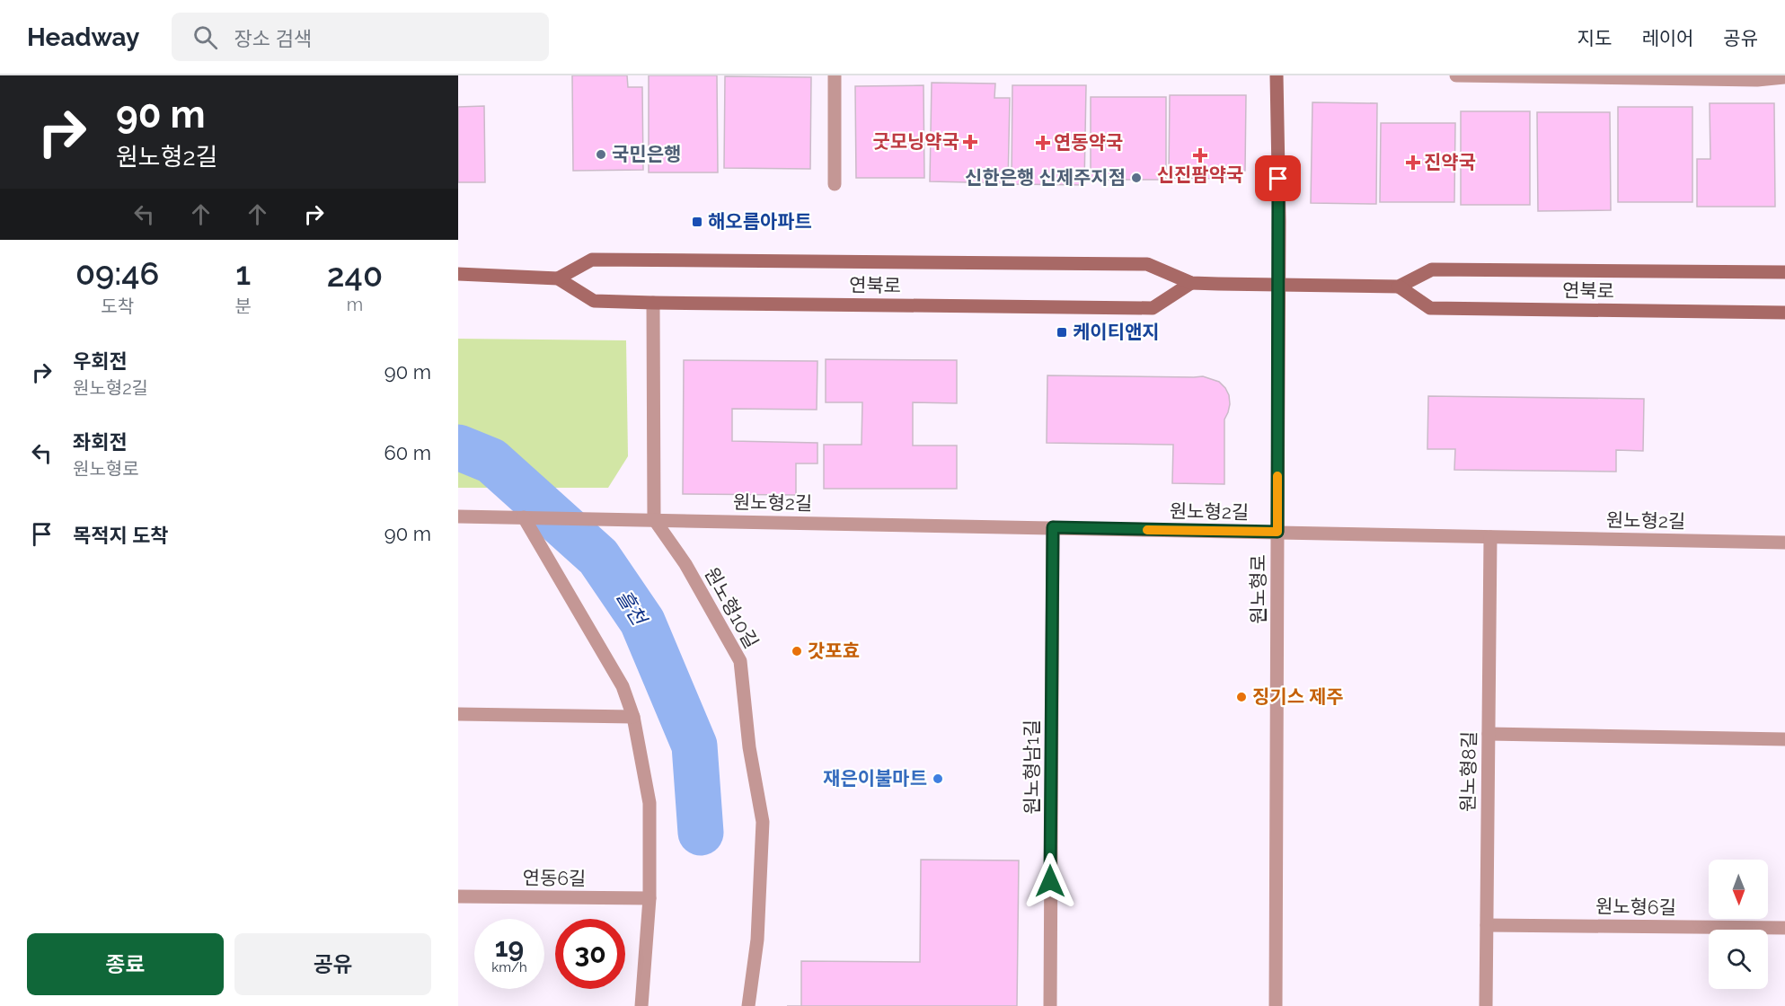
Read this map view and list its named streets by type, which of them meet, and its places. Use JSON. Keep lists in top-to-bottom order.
{
  "streets": {
    "main road": ["연북로", "원노형로"],
    "street": [
      "원노형2길",
      "원노형10길",
      "원노형남1길",
      "원노형8길",
      "연동6길",
      "원노형6길"
    ]
  },
  "crossings": [
    ["연북로", "원노형로"],
    ["원노형2길", "원노형로"],
    ["원노형2길", "원노형10길"],
    ["원노형2길", "원노형남1길"],
    ["원노형2길", "원노형8길"],
    ["원노형8길", "원노형6길"]
  ],
  "water": ["흘천"],
  "places": {
    "health": [
      "굿모닝약국",
      "연동약국",
      "신진팜약국",
      "진약국"
    ],
    "other": [
      "국민은행",
      "신한은행 신제주지점",
      "갓포효",
      "징기스 제주",
      "재은이불마트"
    ],
    "transit": ["해오름아파트", "케이티앤지"]
  },
  "north": "bottom",
  "page": {
    "header": "Headway",
    "search": "장소 검색",
    "nav": ["지도", "레이어", "공유"],
    "turn": ["90 m", "원노형2길"],
    "eta": [
      "09:46",
      "도착",
      "1",
      "분",
      "240",
      "m"
    ],
    "list": [
      {
        "name": "우회전",
        "note": "원노형2길",
        "value": "90 m"
      },
      {
        "name": "좌회전",
        "note": "원노형로",
        "value": "60 m"
      },
      {
        "name": "목적지 도착",
        "value": "90 m"
      }
    ],
    "speed": "19 km/h",
    "limit": "30",
    "buttons": ["종료", "공유"]
  }
}
